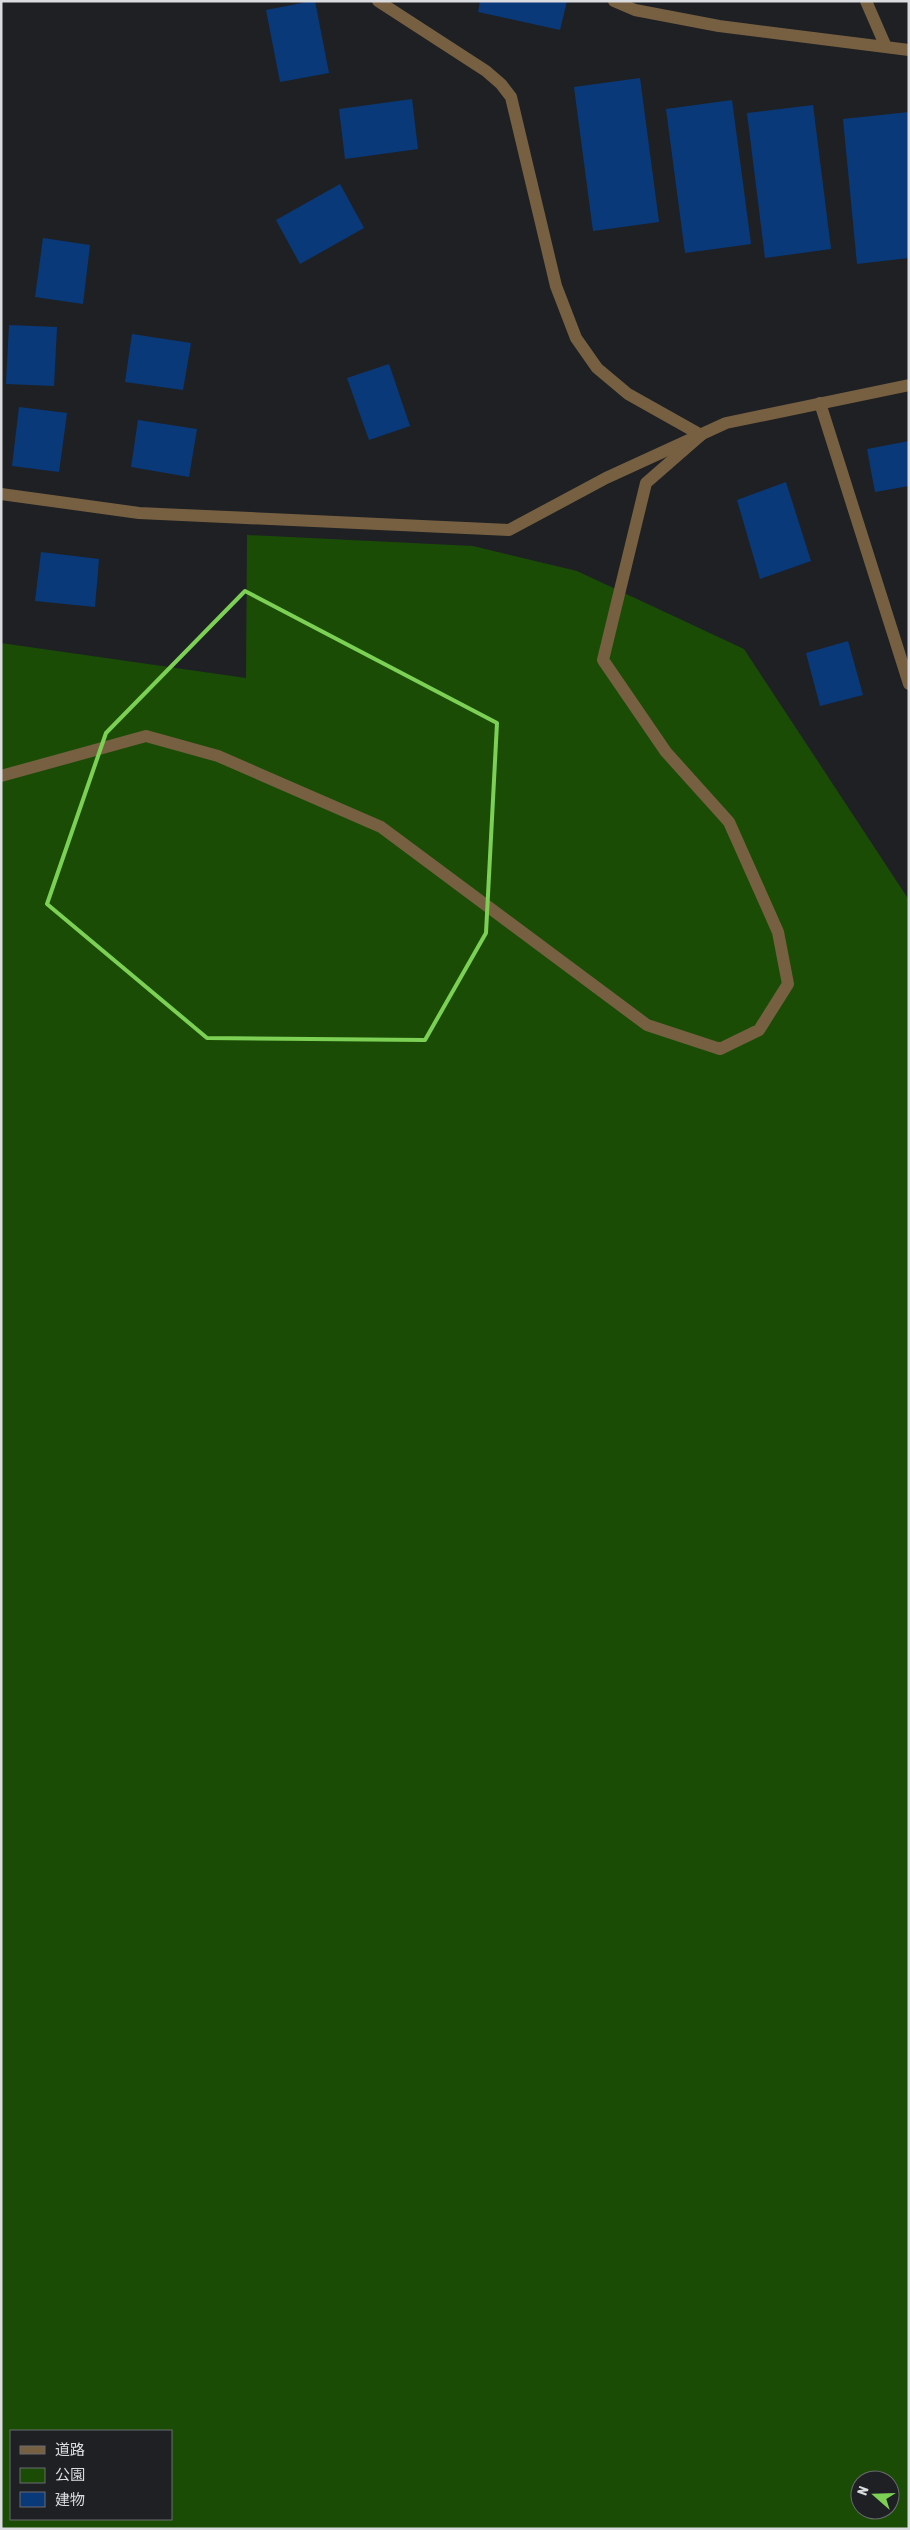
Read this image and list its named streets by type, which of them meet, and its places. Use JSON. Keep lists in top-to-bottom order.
{
  "legend": ["道路", "公園", "建物"],
  "north": "left"
}
